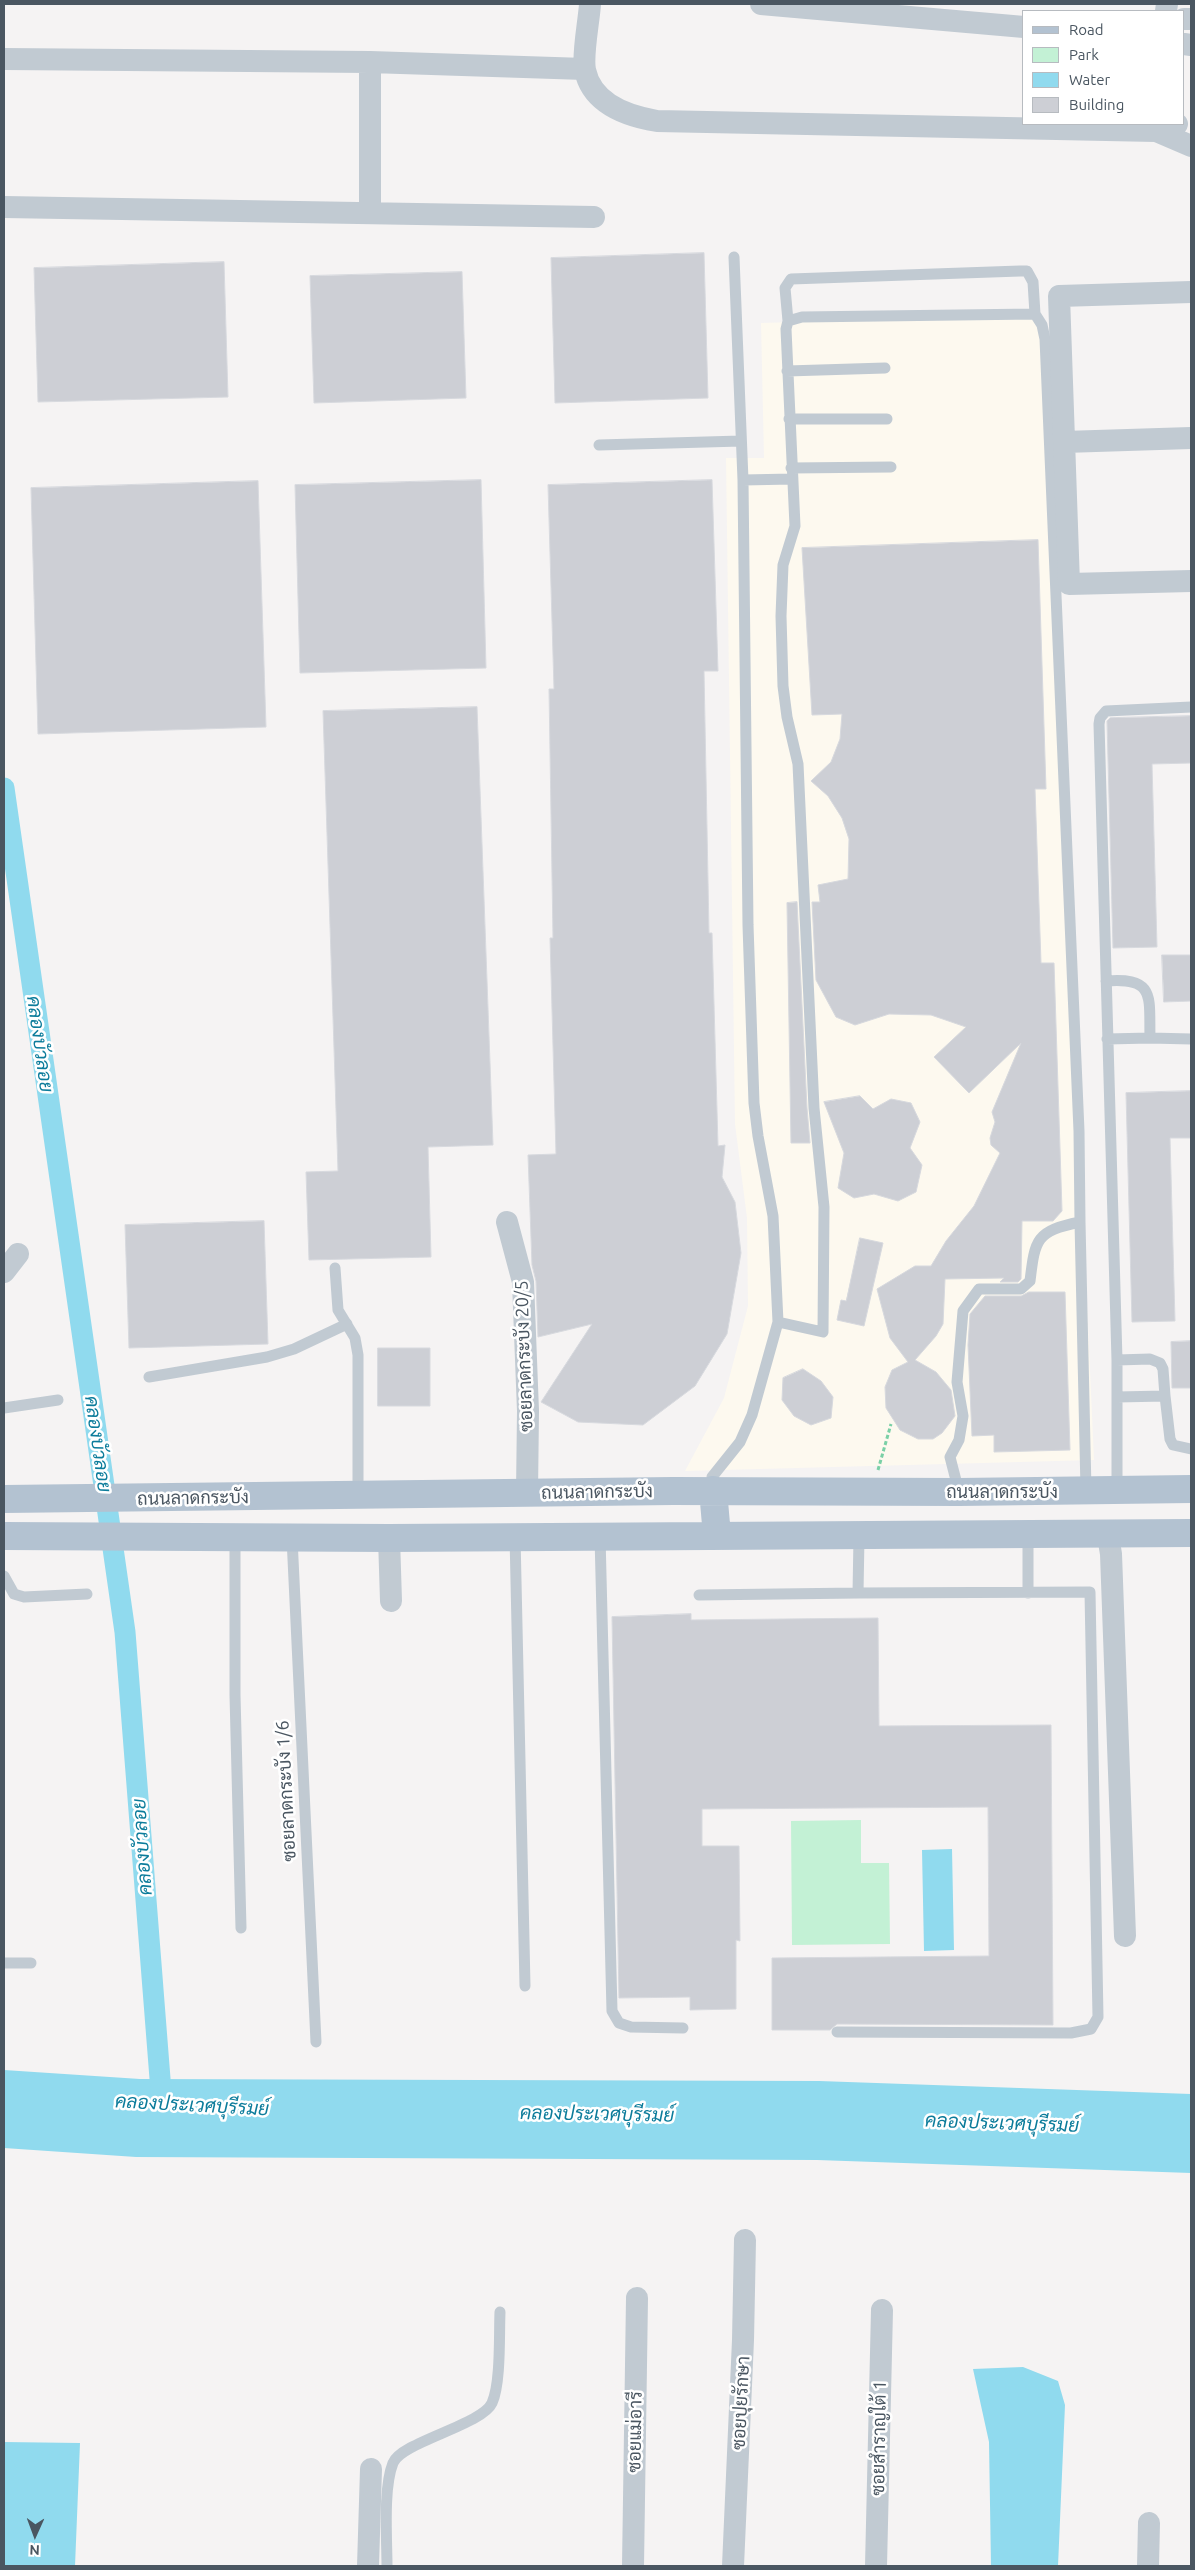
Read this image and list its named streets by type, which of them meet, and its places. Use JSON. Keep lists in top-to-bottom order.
{
  "streets": {
    "main road": ["ถนนลาดกระบัง"],
    "street": [
      "ซอยลาดกระบัง 20/5",
      "ซอยปุยรักษา",
      "ซอยแม่อารี",
      "ซอยสำราญใต้ 1"
    ],
    "lane": ["ซอยลาดกระบัง 1/6"]
  },
  "crossings": [
    ["ซอยลาดกระบัง 20/5", "ถนนลาดกระบัง"]
  ],
  "water": ["คลองบัวลอย", "คลองประเวศบุรีรมย์"],
  "legend": [
    "Road",
    "Park",
    "Water",
    "Building"
  ],
  "north": "bottom"
}
